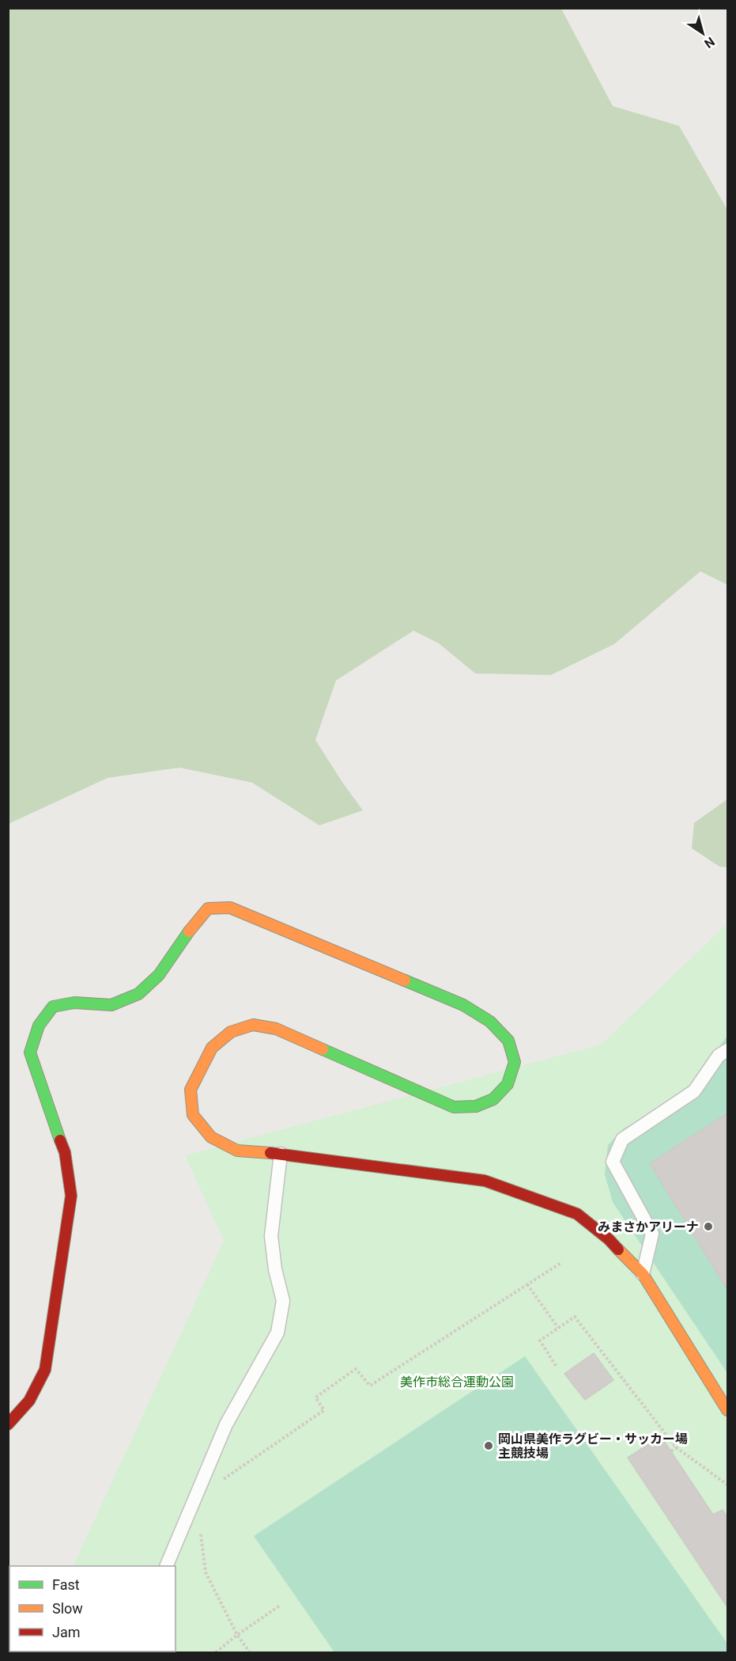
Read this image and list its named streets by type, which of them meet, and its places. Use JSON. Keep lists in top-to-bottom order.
{
  "parks": ["美作市総合運動公園"],
  "places": ["みまさかアリーナ", "岡山県美作ラグビー・サッカー場 主競技場"],
  "legend": ["Fast", "Slow", "Jam"],
  "north": "bottom right"
}
